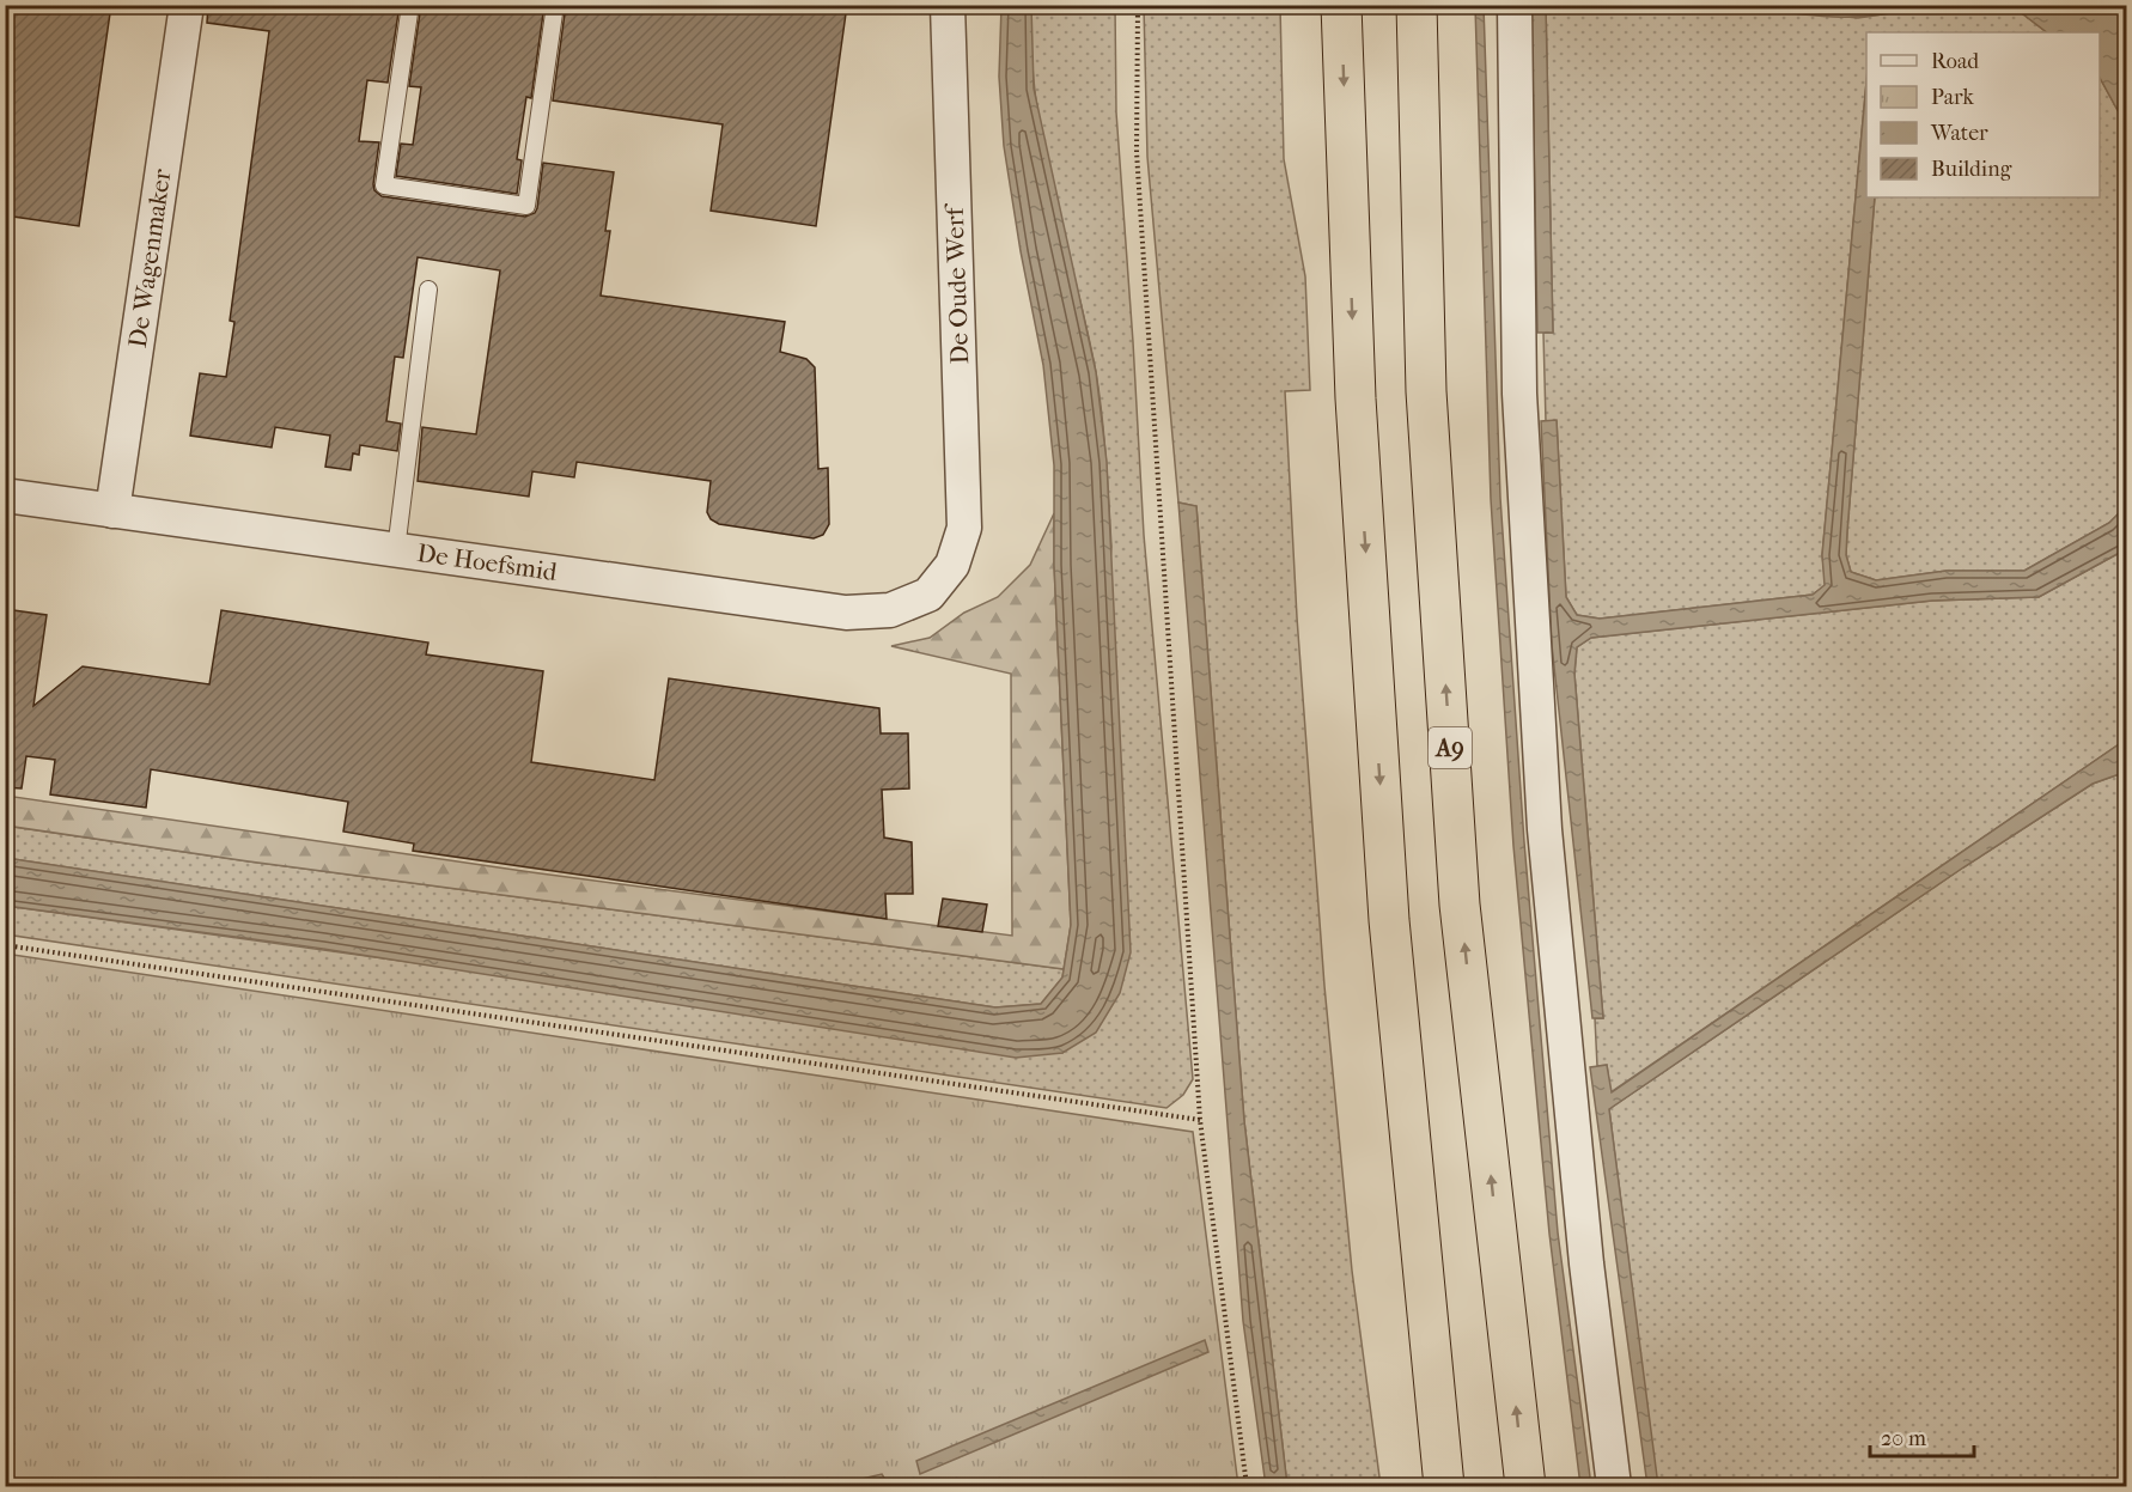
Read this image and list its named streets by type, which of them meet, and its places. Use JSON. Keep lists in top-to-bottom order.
{
  "streets": {
    "highway": ["A9"],
    "street": ["De Wagenmaker", "De Oude Werf", "De Hoefsmid"]
  },
  "crossings": [
    ["De Wagenmaker", "De Hoefsmid"],
    ["De Oude Werf", "De Hoefsmid"]
  ],
  "legend": [
    "Road",
    "Park",
    "Water",
    "Building"
  ],
  "scale_bar": "20 m"
}
